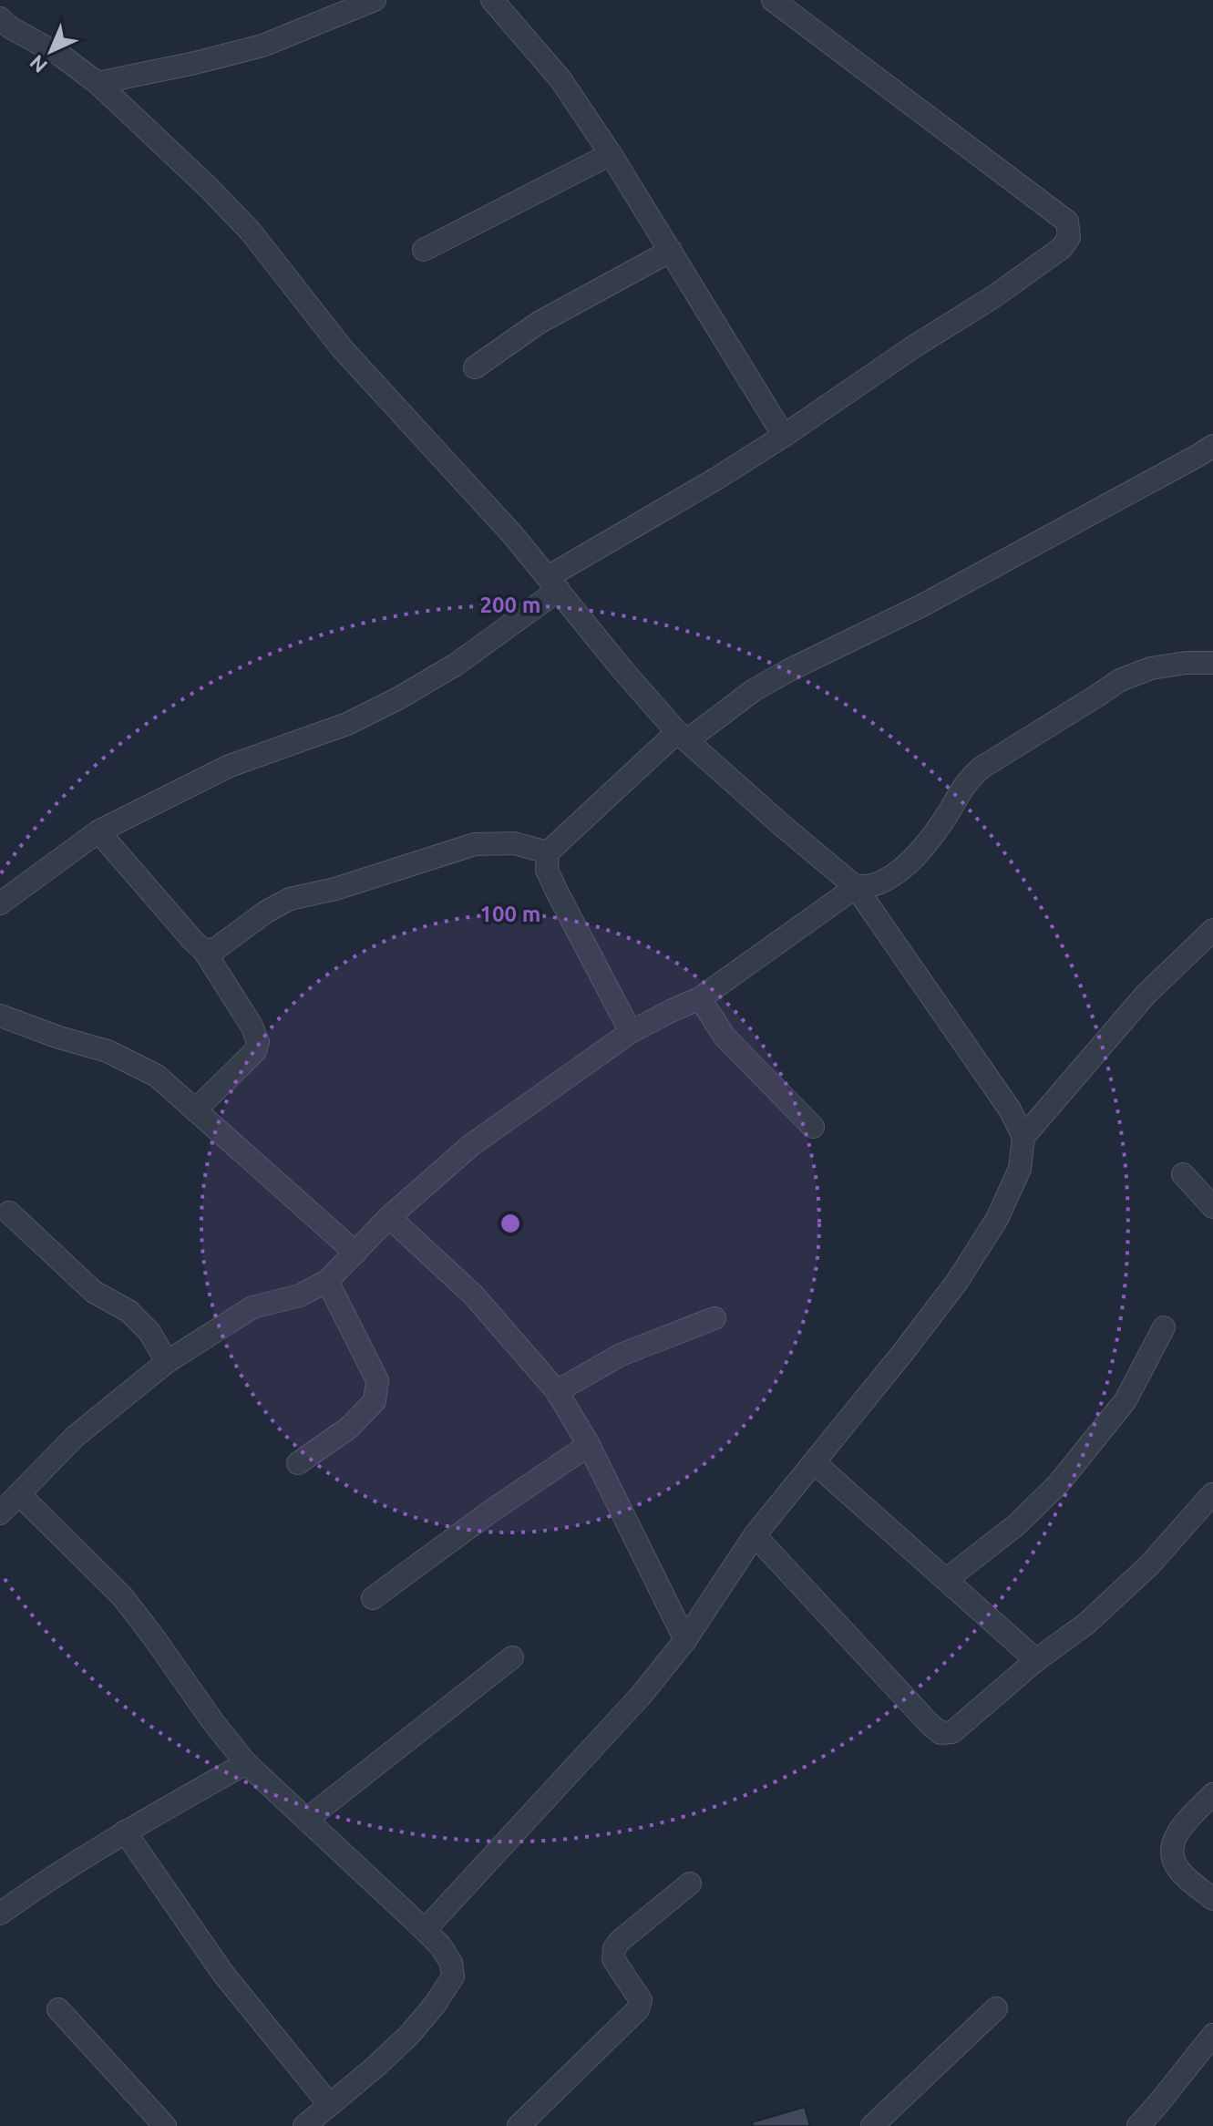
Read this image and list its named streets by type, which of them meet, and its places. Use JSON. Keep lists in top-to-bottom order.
{
  "north": "bottom left",
  "rings": ["200 m", "100 m"]
}
